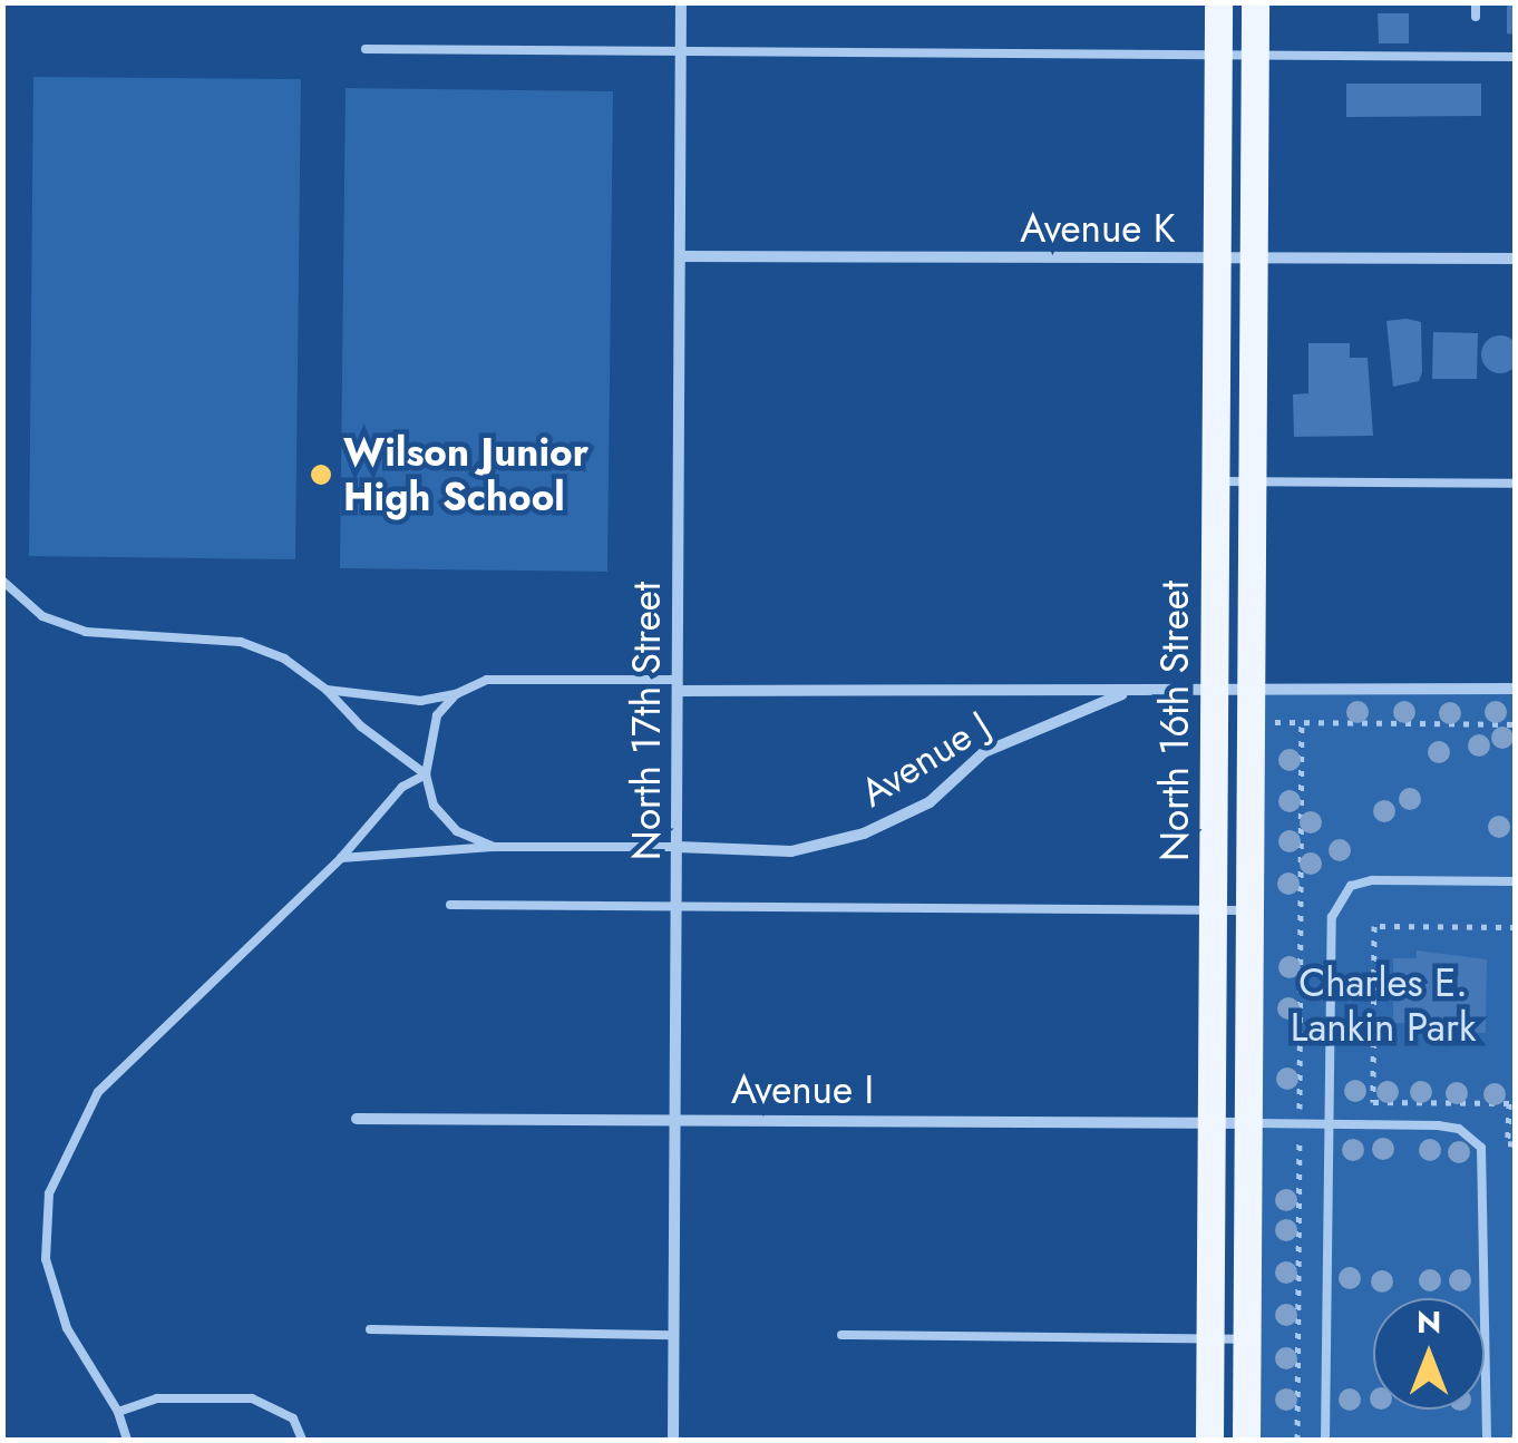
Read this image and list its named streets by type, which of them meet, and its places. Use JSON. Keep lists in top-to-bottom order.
{
  "streets": {
    "main road": ["North 16th Street"],
    "street": [
      "Avenue K",
      "North 17th Street",
      "Avenue J",
      "Avenue I"
    ]
  },
  "crossings": [
    ["Avenue K", "North 17th Street"],
    ["Avenue K", "North 16th Street"],
    ["North 17th Street", "Avenue J"],
    ["North 17th Street", "Avenue I"],
    ["North 16th Street", "Avenue J"],
    ["North 16th Street", "Avenue I"]
  ],
  "parks": ["Charles E. Lankin Park"],
  "places": ["Wilson Junior High School"],
  "north": "top"
}
